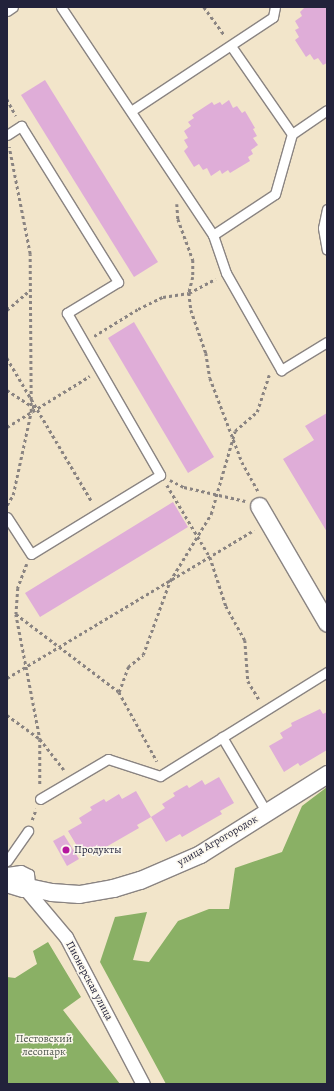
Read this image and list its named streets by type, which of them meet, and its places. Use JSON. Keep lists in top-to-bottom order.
{
  "streets": {
    "street": ["улица Агрогородок", "Пионерская улица"]
  },
  "crossings": [
    ["улица Агрогородок", "Пионерская улица"]
  ],
  "parks": ["Пестовский лесопарк"],
  "places": ["Продукты"]
}
